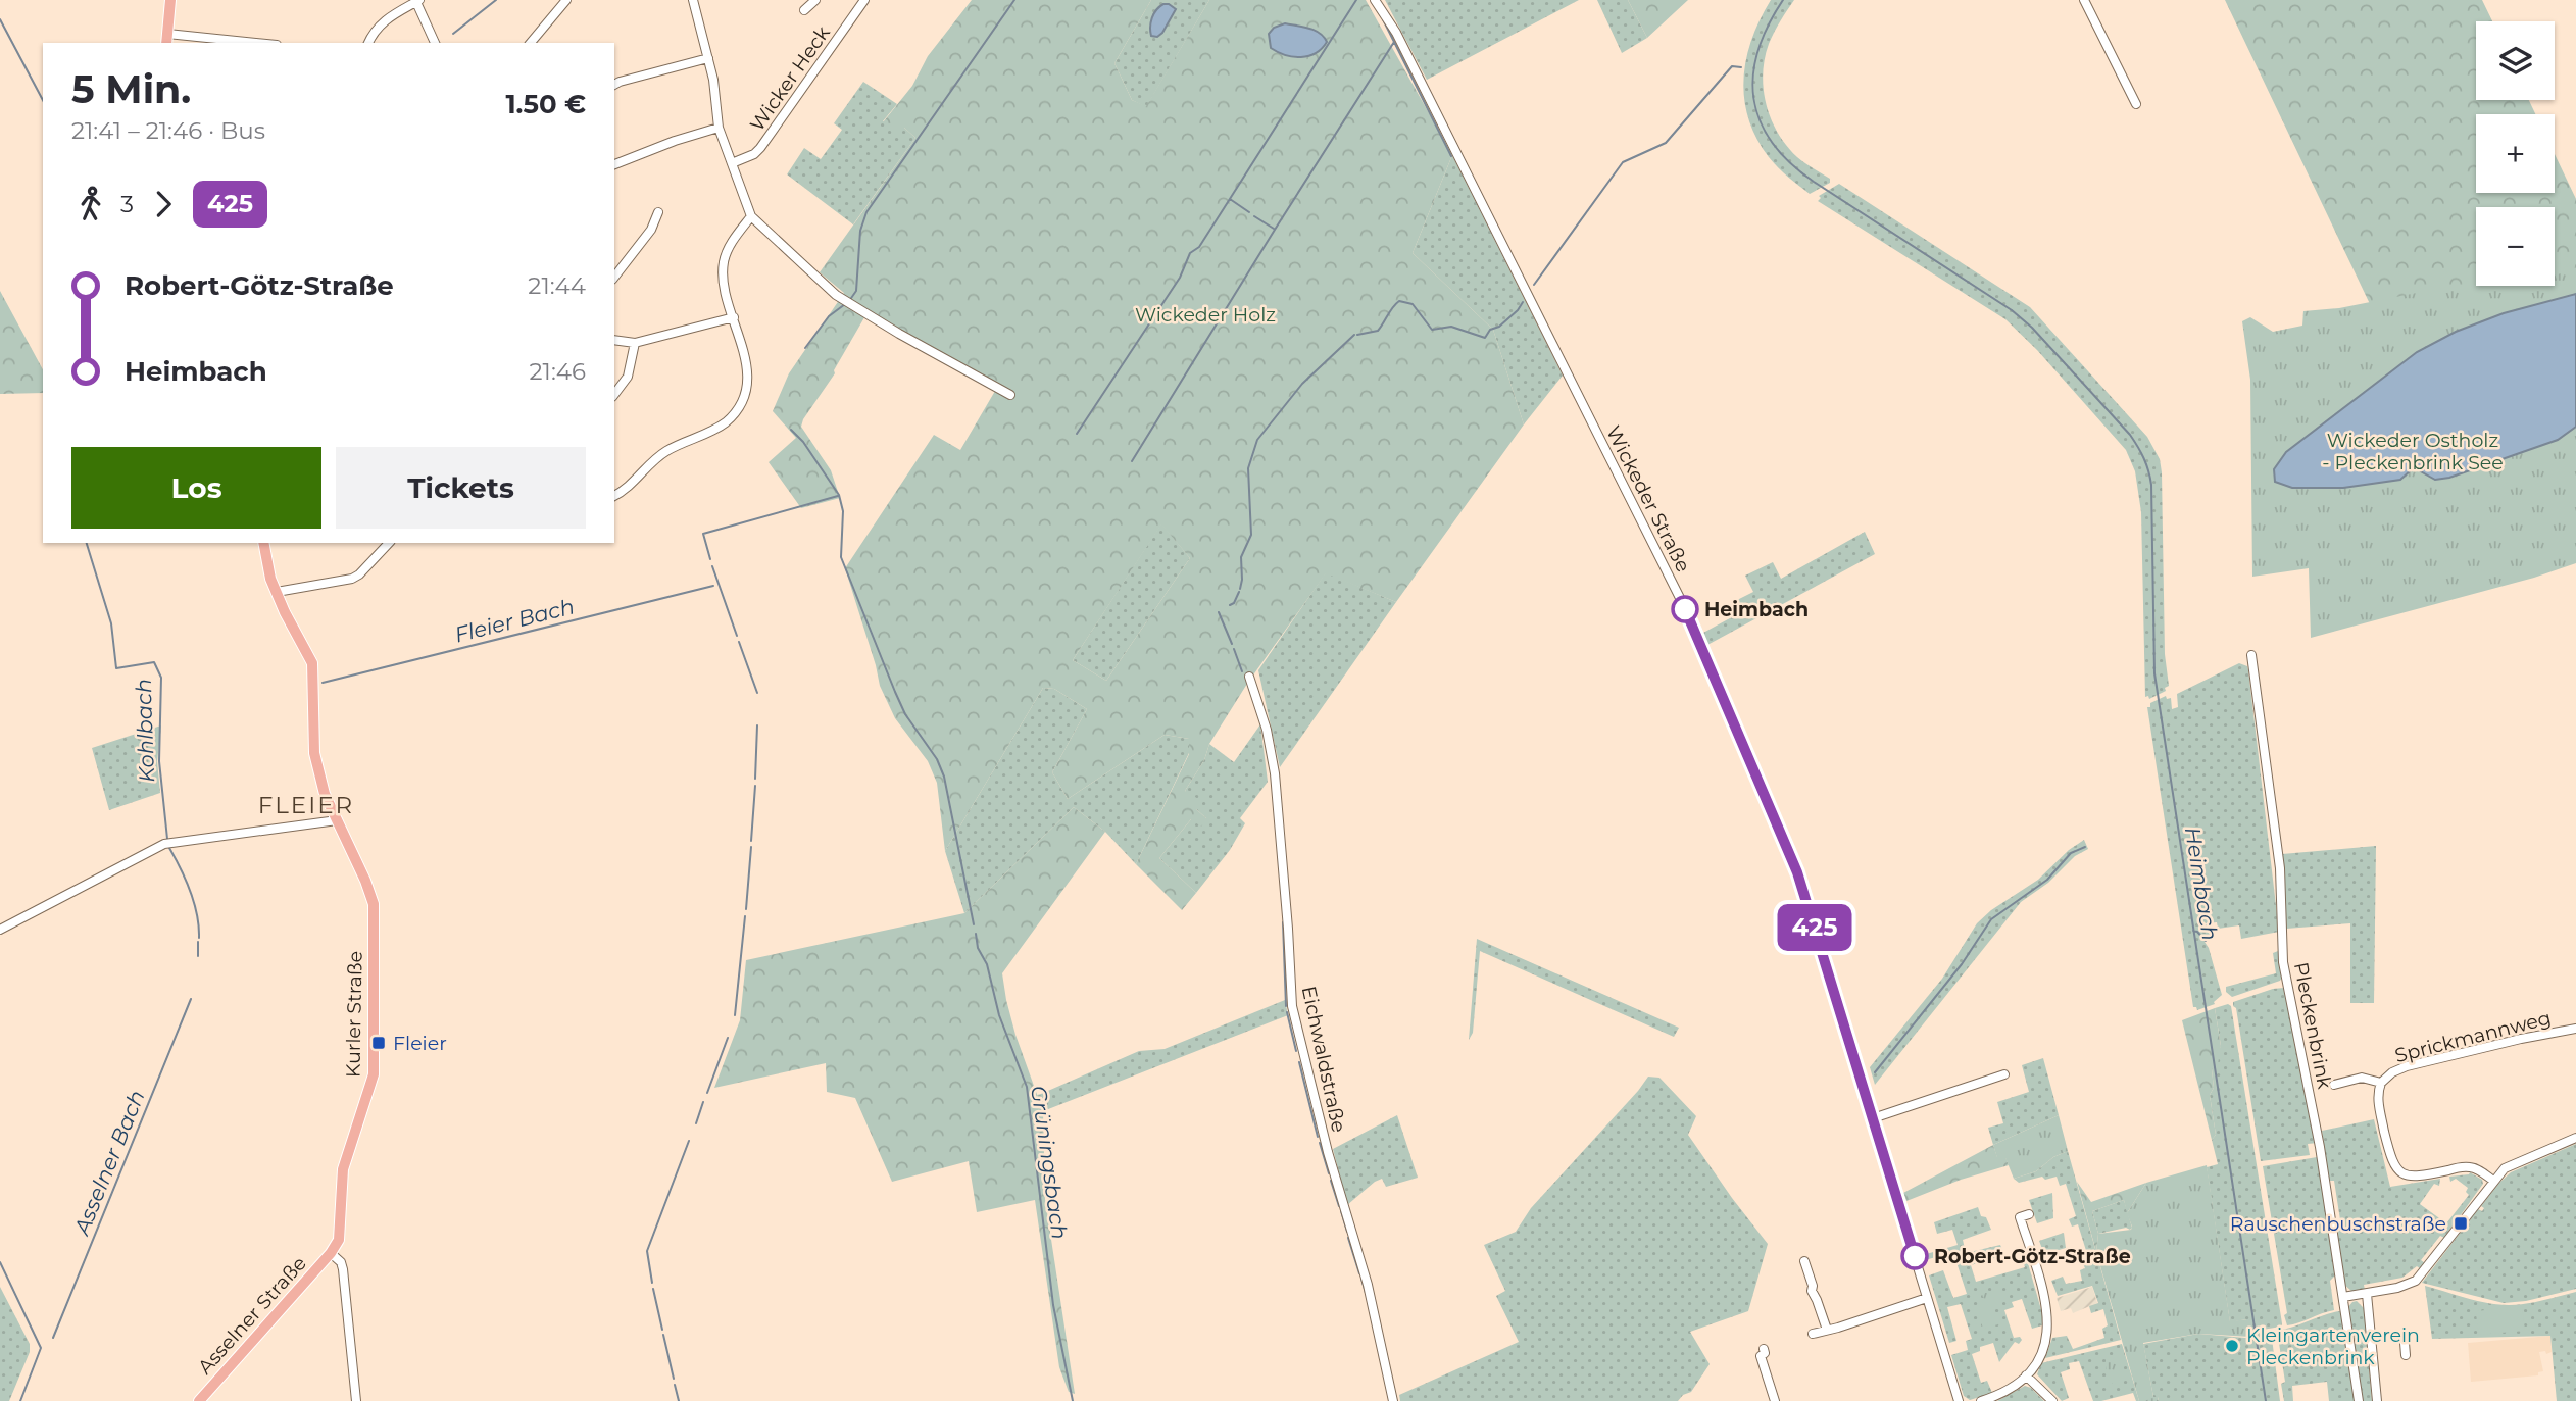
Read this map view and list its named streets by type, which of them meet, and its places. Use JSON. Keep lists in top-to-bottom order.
{
  "streets": {
    "main road": ["Kurler Straße", "Asselner Straße"],
    "street": [
      "Wicker Heck",
      "Wickeder Straße",
      "Pleckenbrink",
      "Sprickmannweg",
      "Eichwaldstraße"
    ]
  },
  "crossings": [
    ["Kurler Straße", "Asselner Straße"]
  ],
  "districts": ["FLEIER"],
  "water": [
    "Fleier Bach",
    "Kohlbach",
    "Heimbach",
    "Asselner Bach",
    "Grüningsbach"
  ],
  "parks": ["Wickeder Holz", "Wickeder Ostholz - Pleckenbrink See"],
  "places": {
    "other": ["Heimbach", "Robert-Götz-Straße", "Kleingartenverein Pleckenbrink"],
    "transit": ["Fleier", "Rauschenbuschstraße"]
  },
  "lines": ["bus line 425"],
  "page": {
    "on_map": "425",
    "map_buttons": ["+", "−"],
    "heading": ["5 Min.", "21:41 – 21:46 · Bus", "1.50 €"],
    "legs": ["3", "425"],
    "list": [
      {
        "name": "Robert-Götz-Straße",
        "value": "21:44"
      },
      {
        "name": "Heimbach",
        "value": "21:46"
      }
    ],
    "buttons": ["Los", "Tickets"]
  }
}
